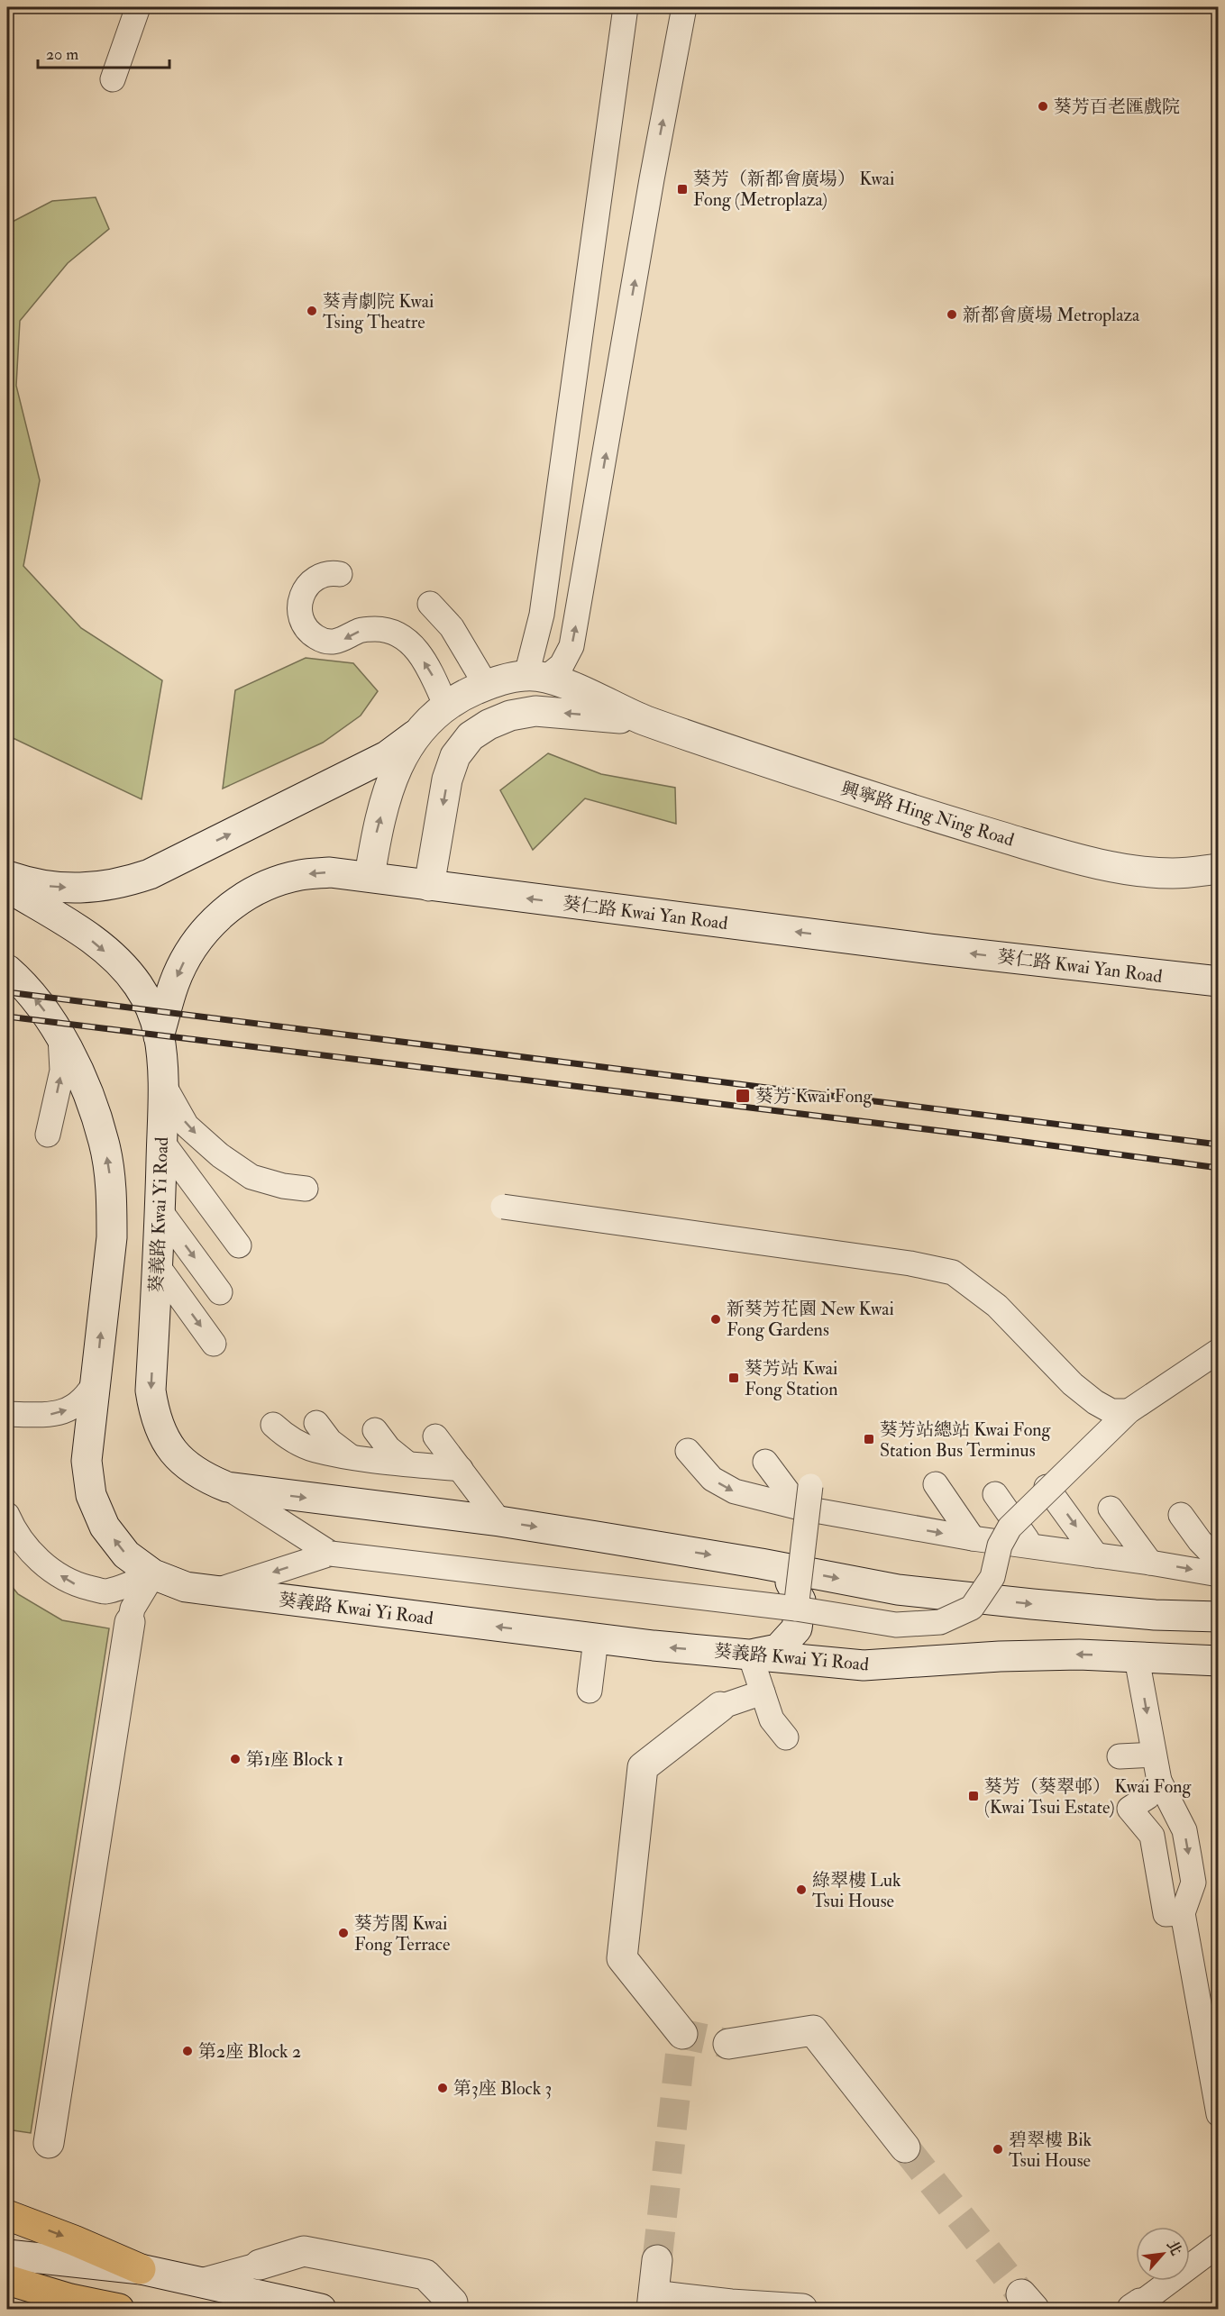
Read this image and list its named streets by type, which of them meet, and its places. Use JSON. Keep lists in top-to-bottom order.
{
  "streets": {
    "street": ["興寧路 Hing Ning Road", "葵仁路 Kwai Yan Road", "葵義路 Kwai Yi Road"]
  },
  "crossings": [
    ["興寧路 Hing Ning Road", "葵仁路 Kwai Yan Road"],
    ["葵仁路 Kwai Yan Road", "葵義路 Kwai Yi Road"]
  ],
  "places": {
    "other": [
      "葵芳百老匯戲院",
      "葵青劇院 Kwai Tsing Theatre",
      "新都會廣場 Metroplaza",
      "新葵芳花園 New Kwai Fong Gardens",
      "第1座 Block 1",
      "綠翠樓 Luk Tsui House",
      "葵芳閣 Kwai Fong Terrace",
      "第2座 Block 2",
      "第3座 Block 3",
      "碧翠樓 Bik Tsui House"
    ],
    "transit": [
      "葵芳（新都會廣場） Kwai Fong (Metroplaza)",
      "葵芳 Kwai Fong",
      "葵芳站 Kwai Fong Station",
      "葵芳站總站 Kwai Fong Station Bus Terminus",
      "葵芳（葵翠邨） Kwai Fong (Kwai Tsui Estate)"
    ]
  },
  "scale_bar": "20 m",
  "north": "top right"
}
